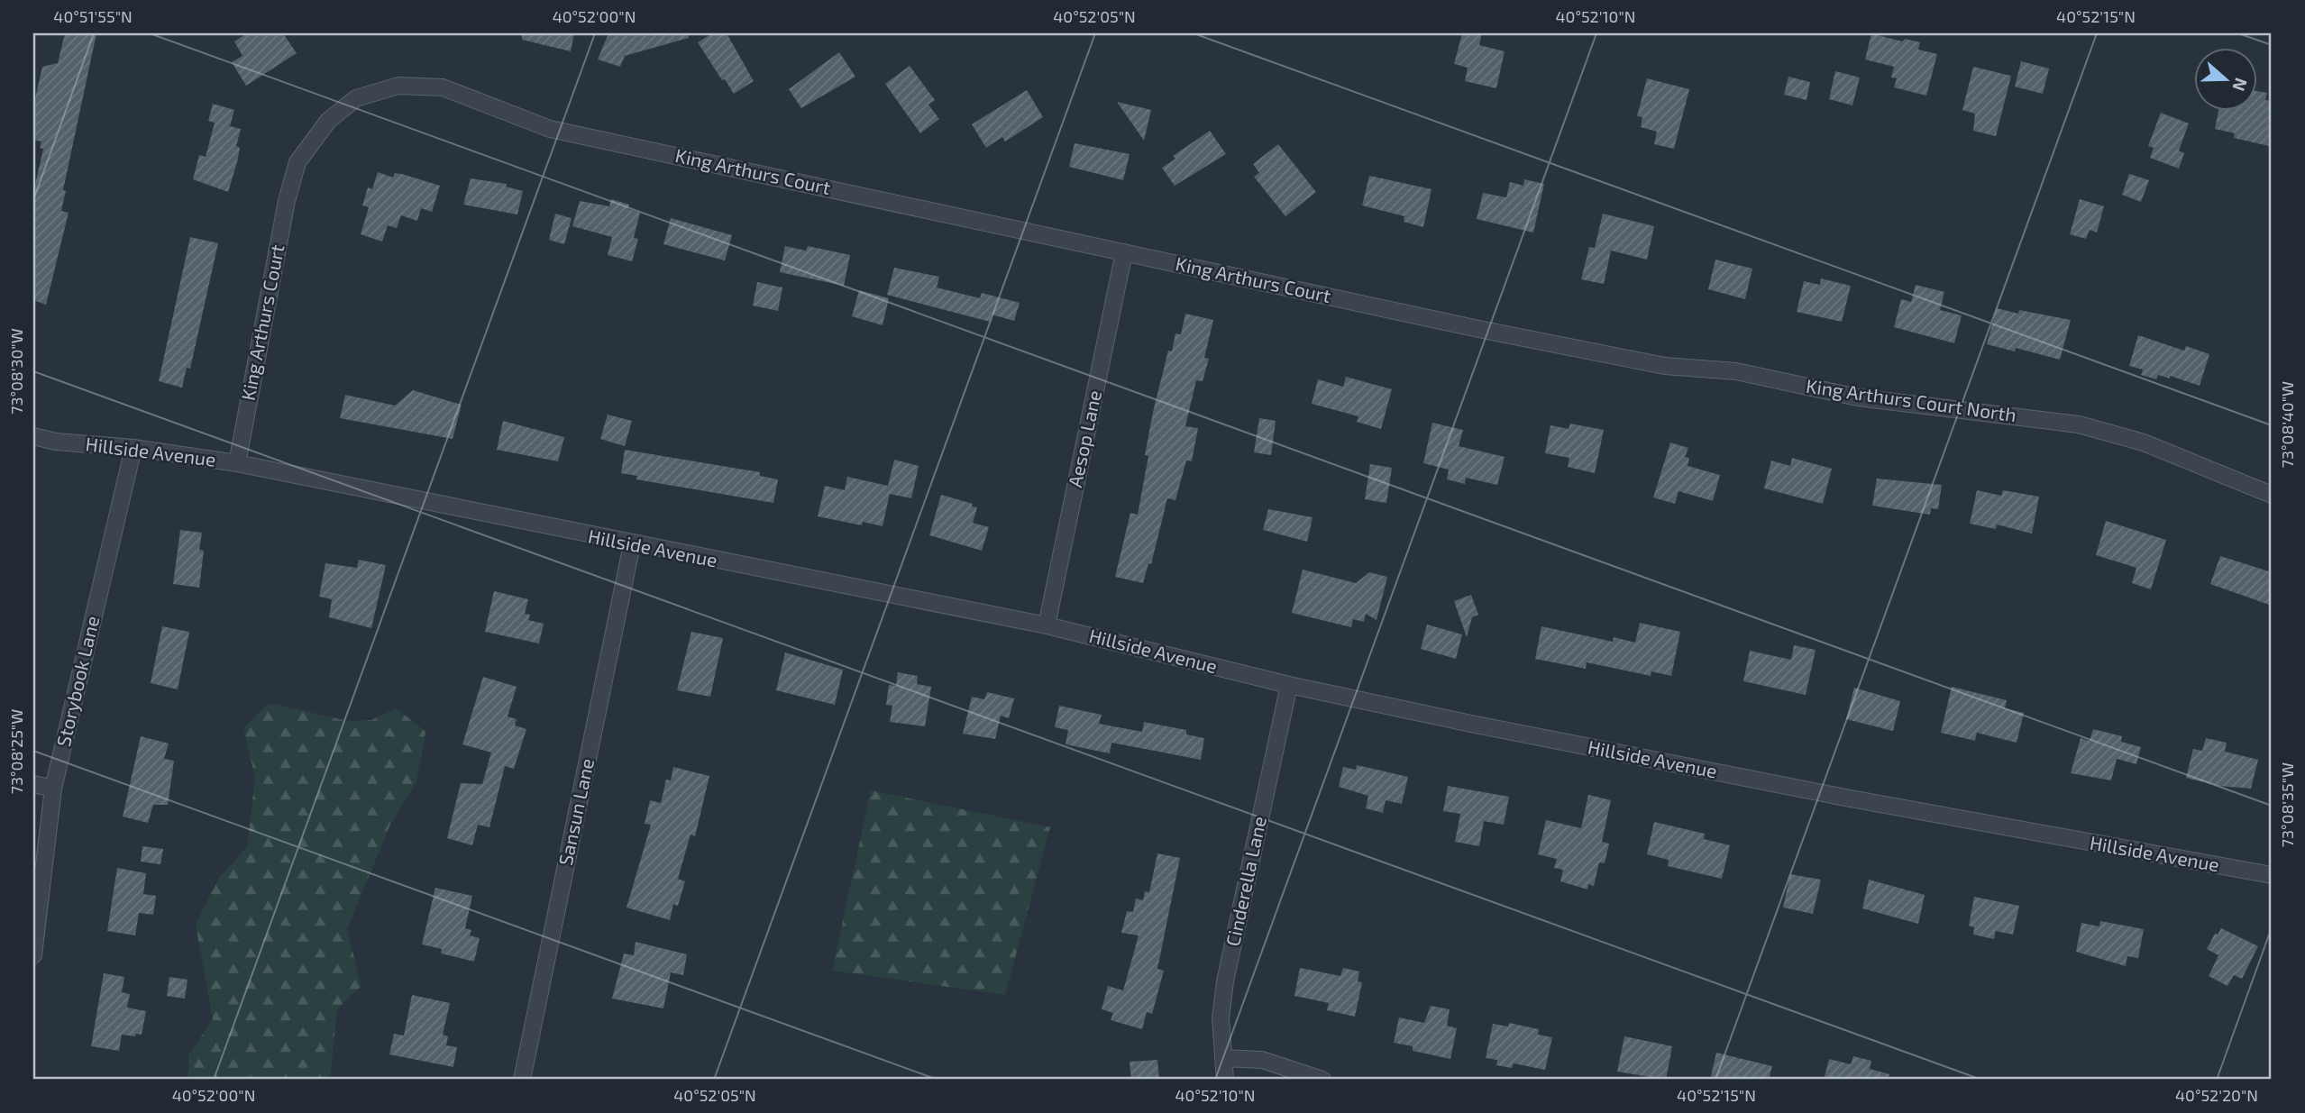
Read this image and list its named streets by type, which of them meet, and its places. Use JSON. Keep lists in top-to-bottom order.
{
  "streets": {
    "street": [
      "King Arthurs Court",
      "King Arthurs Court North",
      "Aesop Lane",
      "Hillside Avenue",
      "Storybook Lane",
      "Sansun Lane",
      "Cinderella Lane"
    ]
  },
  "crossings": [
    ["King Arthurs Court", "King Arthurs Court North"],
    ["King Arthurs Court", "Aesop Lane"],
    ["King Arthurs Court", "Hillside Avenue"],
    ["Aesop Lane", "Hillside Avenue"],
    ["Hillside Avenue", "Storybook Lane"],
    ["Hillside Avenue", "Sansun Lane"],
    ["Hillside Avenue", "Cinderella Lane"]
  ],
  "north": "right",
  "coordinates": [
    "40°51'55\"N",
    "40°52'00\"N",
    "40°52'05\"N",
    "40°52'10\"N",
    "40°52'15\"N",
    "73°08'30\"W",
    "73°08'40\"W",
    "73°08'25\"W",
    "73°08'35\"W",
    "40°52'20\"N"
  ]
}
